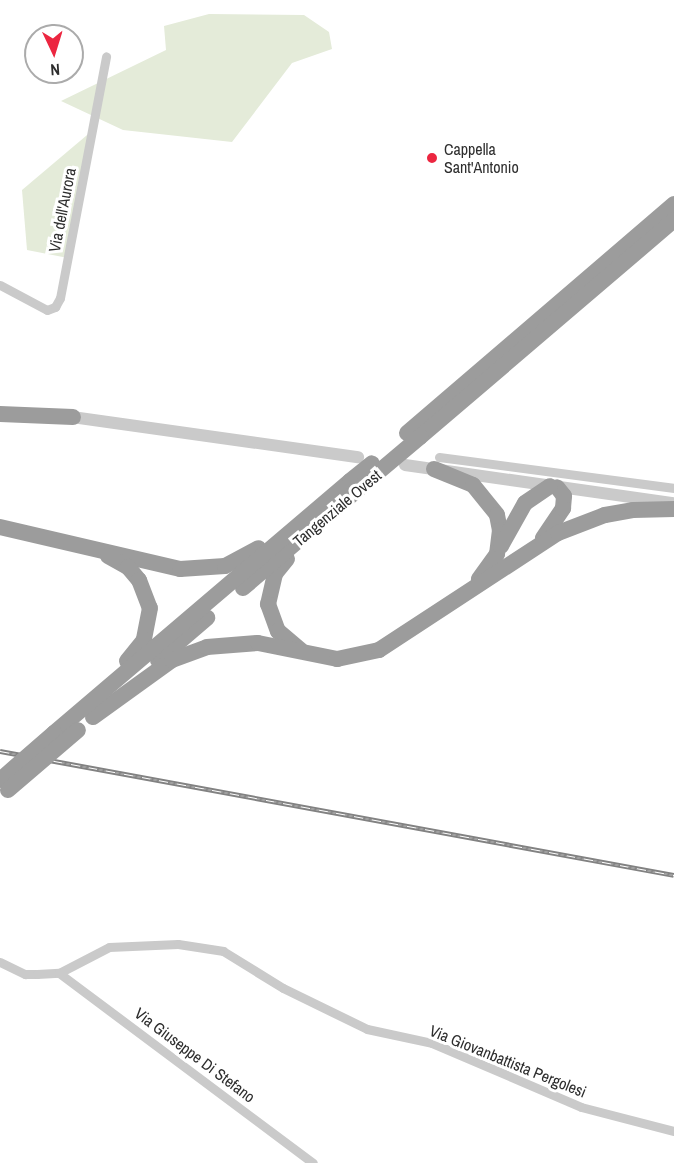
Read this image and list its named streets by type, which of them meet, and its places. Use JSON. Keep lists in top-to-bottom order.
{
  "streets": {
    "highway": ["Tangenziale Ovest"],
    "street": ["Via dell'Aurora", "Via Giuseppe Di Stefano", "Via Giovanbattista Pergolesi"]
  },
  "crossings": [
    ["Via Giuseppe Di Stefano", "Via Giovanbattista Pergolesi"]
  ],
  "places": ["Cappella Sant'Antonio"],
  "north": "bottom"
}
